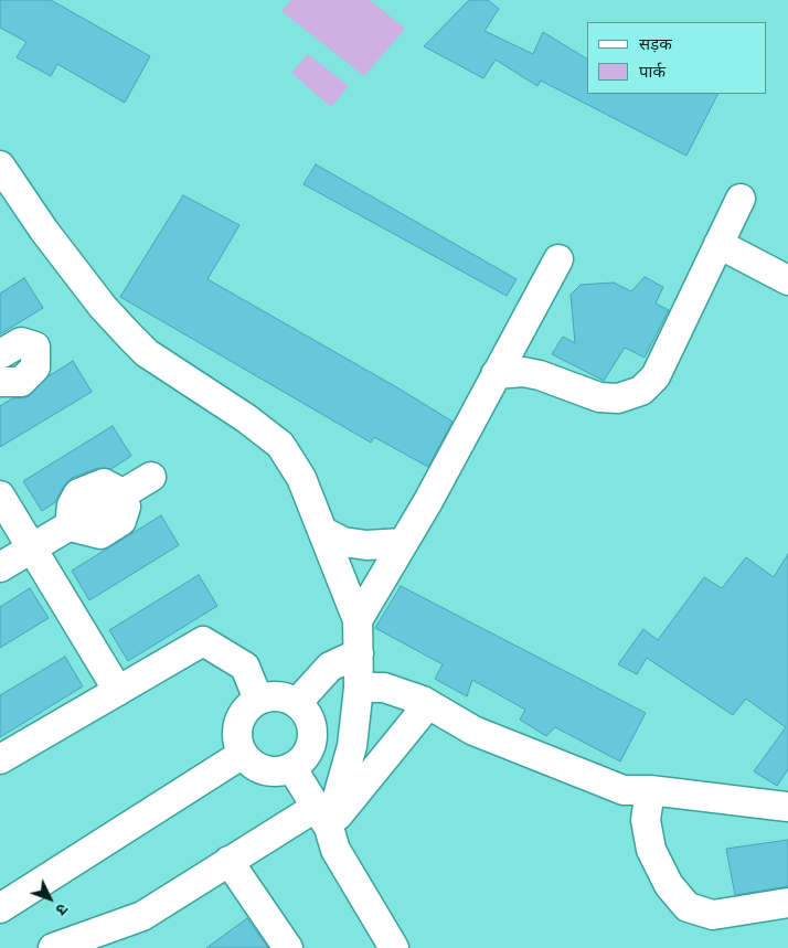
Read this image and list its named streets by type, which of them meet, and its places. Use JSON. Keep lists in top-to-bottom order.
{
  "legend": ["सड़क", "पार्क"],
  "north": "bottom right"
}
